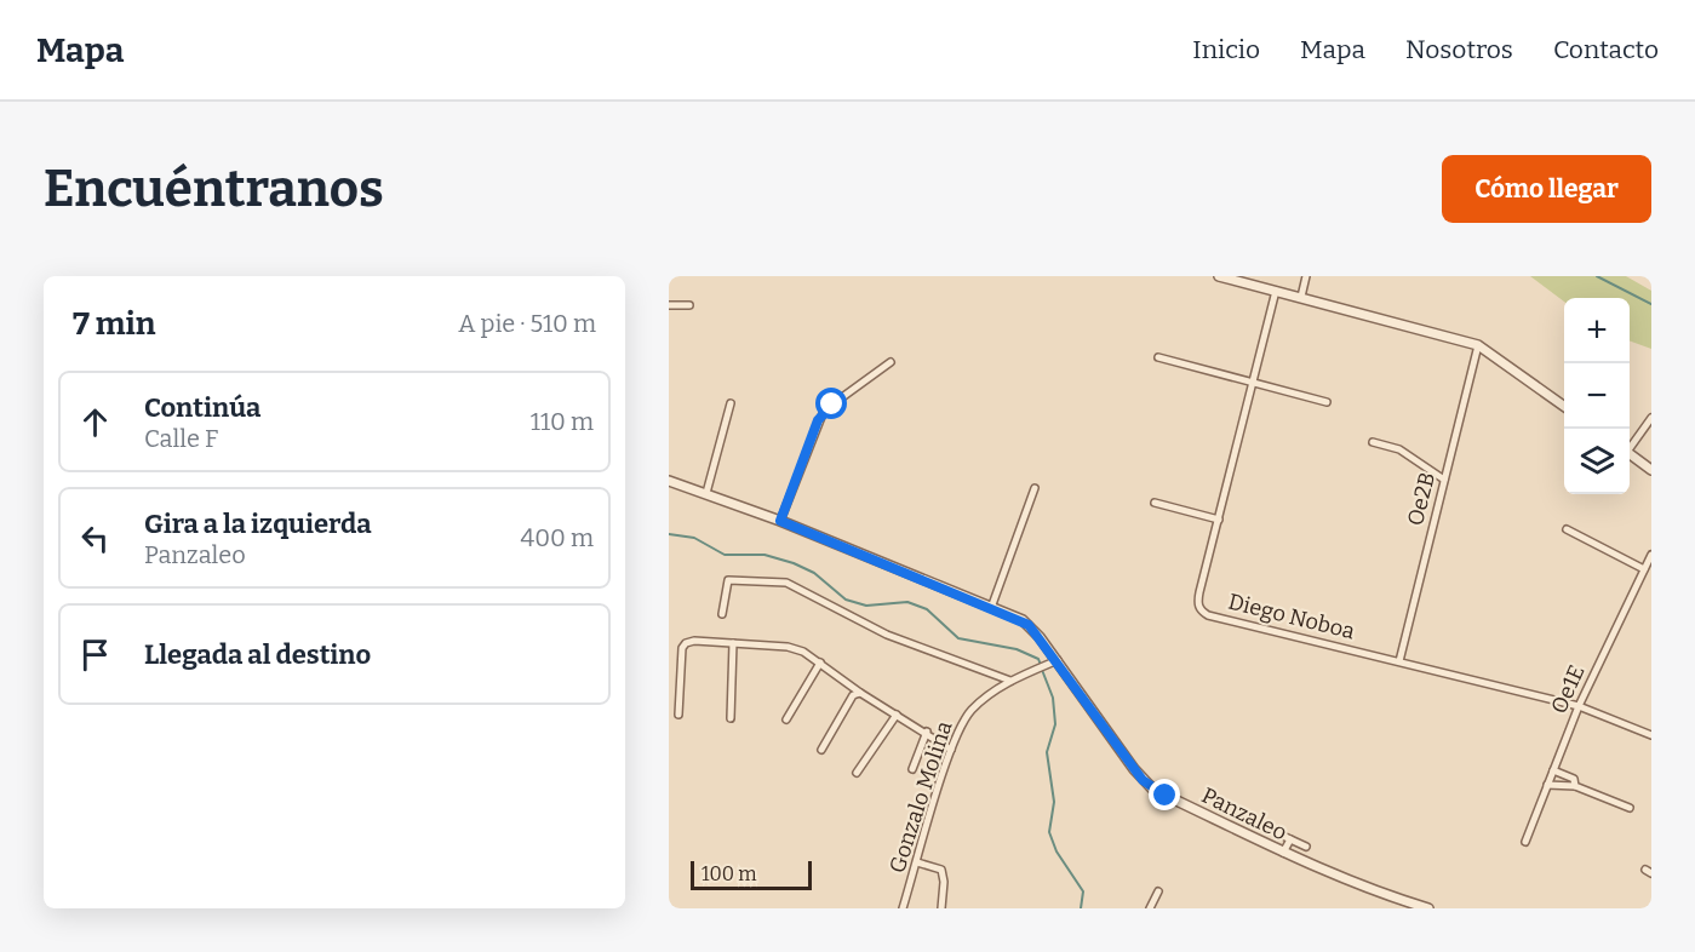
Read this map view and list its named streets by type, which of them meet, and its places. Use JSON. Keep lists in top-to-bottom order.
{
  "streets": {
    "street": [
      "Oe2B",
      "Diego Noboa",
      "Oe1E",
      "Gonzalo Molina",
      "Panzaleo"
    ]
  },
  "crossings": [
    ["Oe2B", "Diego Noboa"],
    ["Diego Noboa", "Oe1E"],
    ["Gonzalo Molina", "Panzaleo"]
  ],
  "scale_bar": "100 m",
  "page": {
    "header": "Mapa",
    "nav": [
      "Inicio",
      "Mapa",
      "Nosotros",
      "Contacto"
    ],
    "buttons": "Cómo llegar",
    "title": "Encuéntranos",
    "heading": ["7 min", "A pie · 510 m"],
    "map_buttons": ["+", "−"],
    "list": [
      ["Continúa", "Calle F", "110 m"],
      ["Gira a la izquierda", "Panzaleo", "400 m"],
      "Llegada al destino"
    ],
    "scale": "100 m"
  }
}
